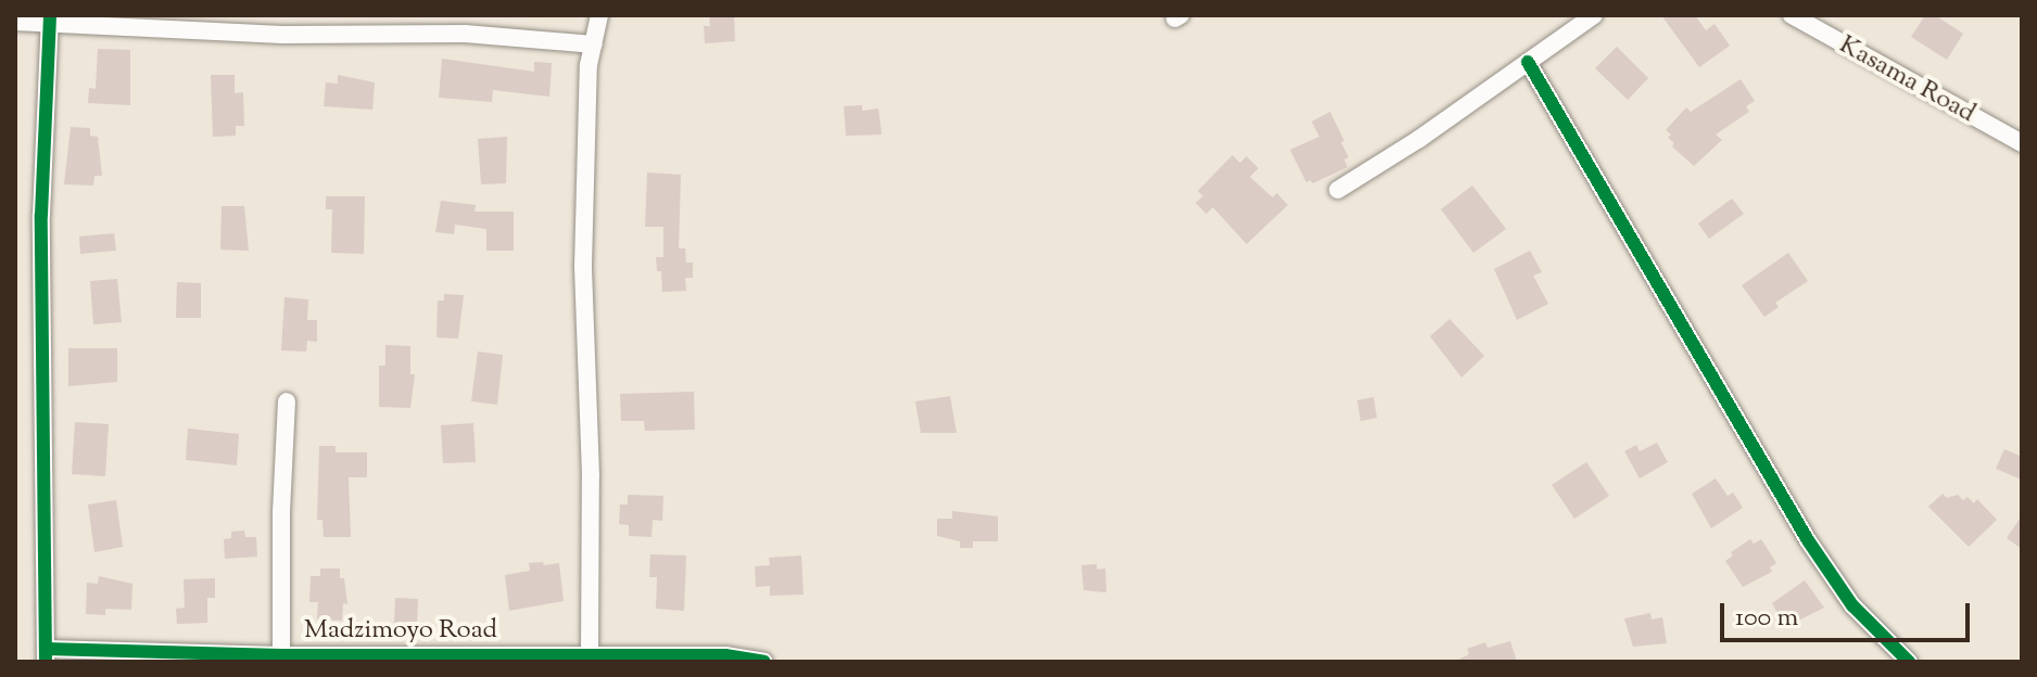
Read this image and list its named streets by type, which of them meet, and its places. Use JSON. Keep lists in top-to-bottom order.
{
  "streets": {
    "street": ["Kasama Road", "Madzimoyo Road"]
  },
  "scale_bar": "100 m"
}
